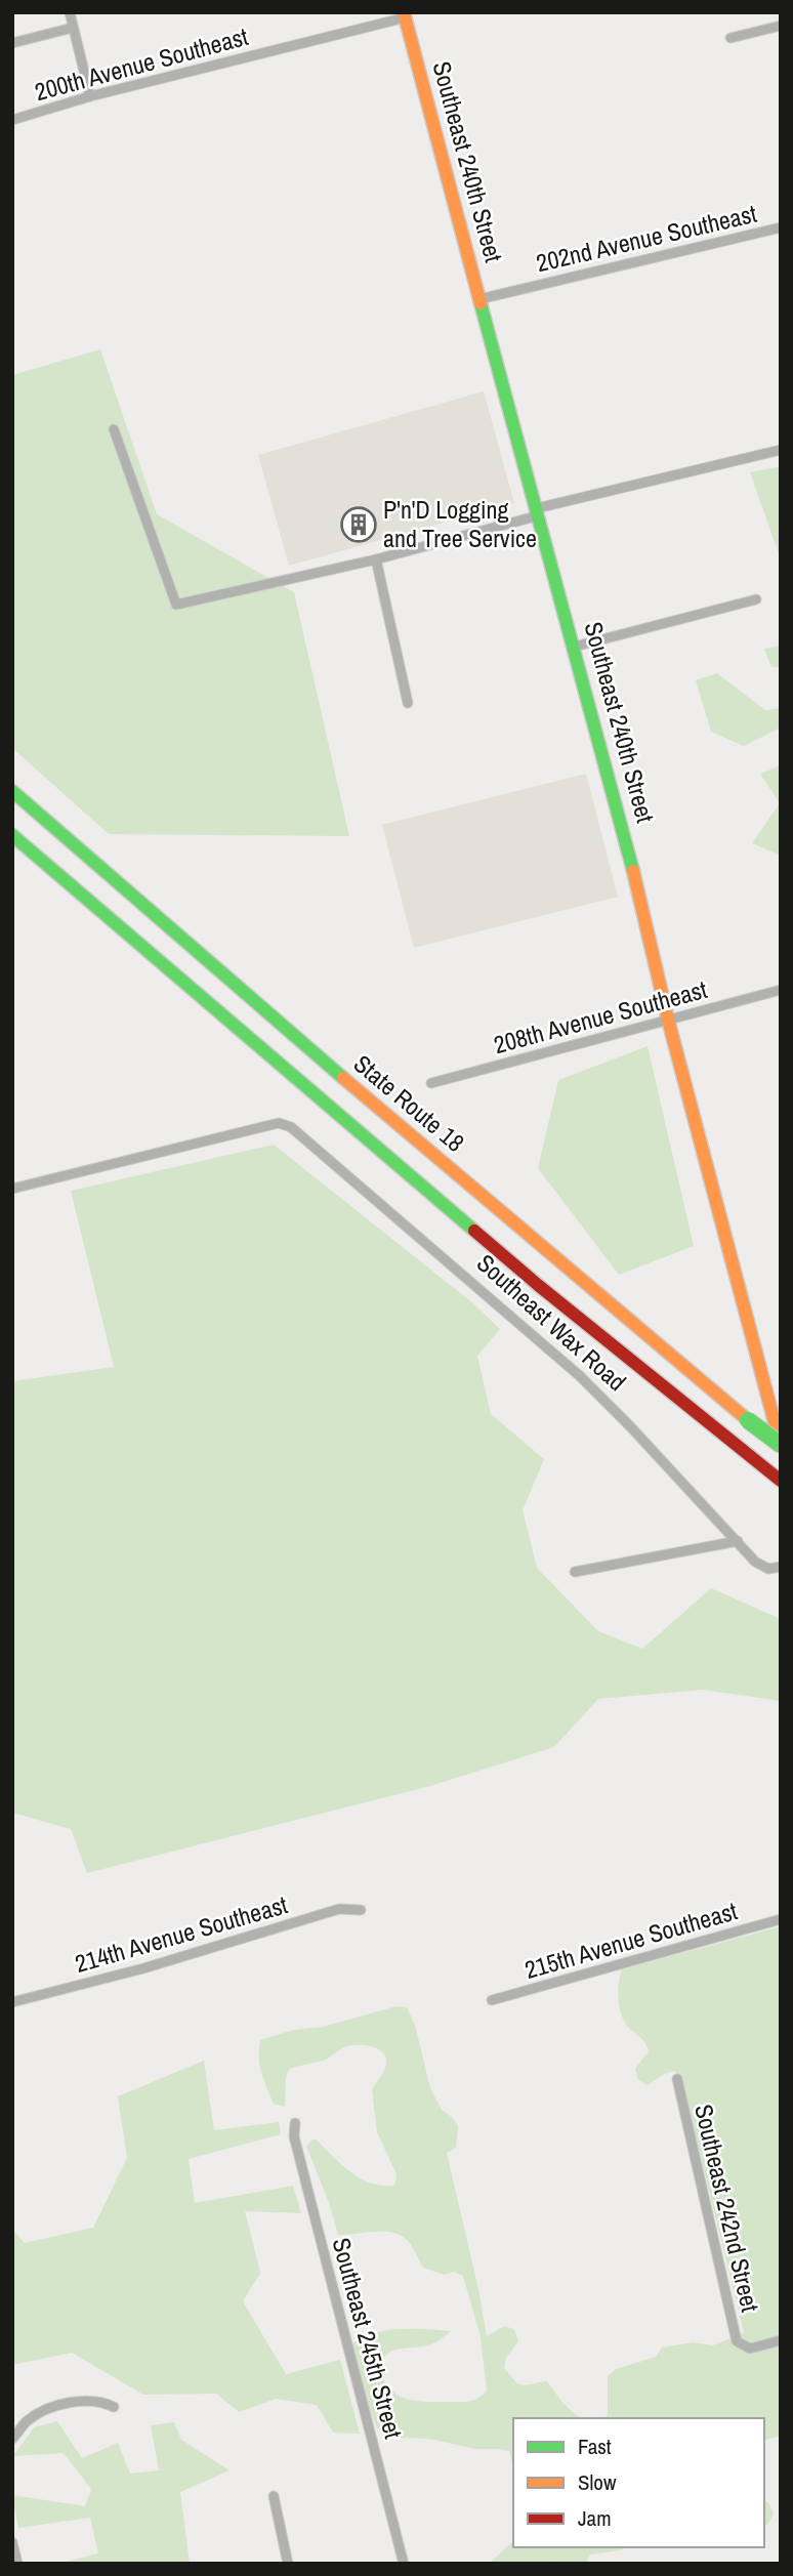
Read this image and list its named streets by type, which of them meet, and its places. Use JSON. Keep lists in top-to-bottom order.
{
  "streets": {
    "main road": ["Southeast 240th Street", "State Route 18"],
    "street": [
      "200th Avenue Southeast",
      "202nd Avenue Southeast",
      "208th Avenue Southeast",
      "Southeast Wax Road",
      "214th Avenue Southeast",
      "215th Avenue Southeast",
      "Southeast 242nd Street",
      "Southeast 245th Street"
    ]
  },
  "crossings": [
    ["200th Avenue Southeast", "Southeast 240th Street"],
    ["Southeast 240th Street", "202nd Avenue Southeast"],
    ["Southeast 240th Street", "208th Avenue Southeast"],
    ["Southeast 240th Street", "State Route 18"]
  ],
  "places": {
    "building": ["P'n'D Logging and Tree Service"]
  },
  "legend": ["Fast", "Slow", "Jam"]
}
